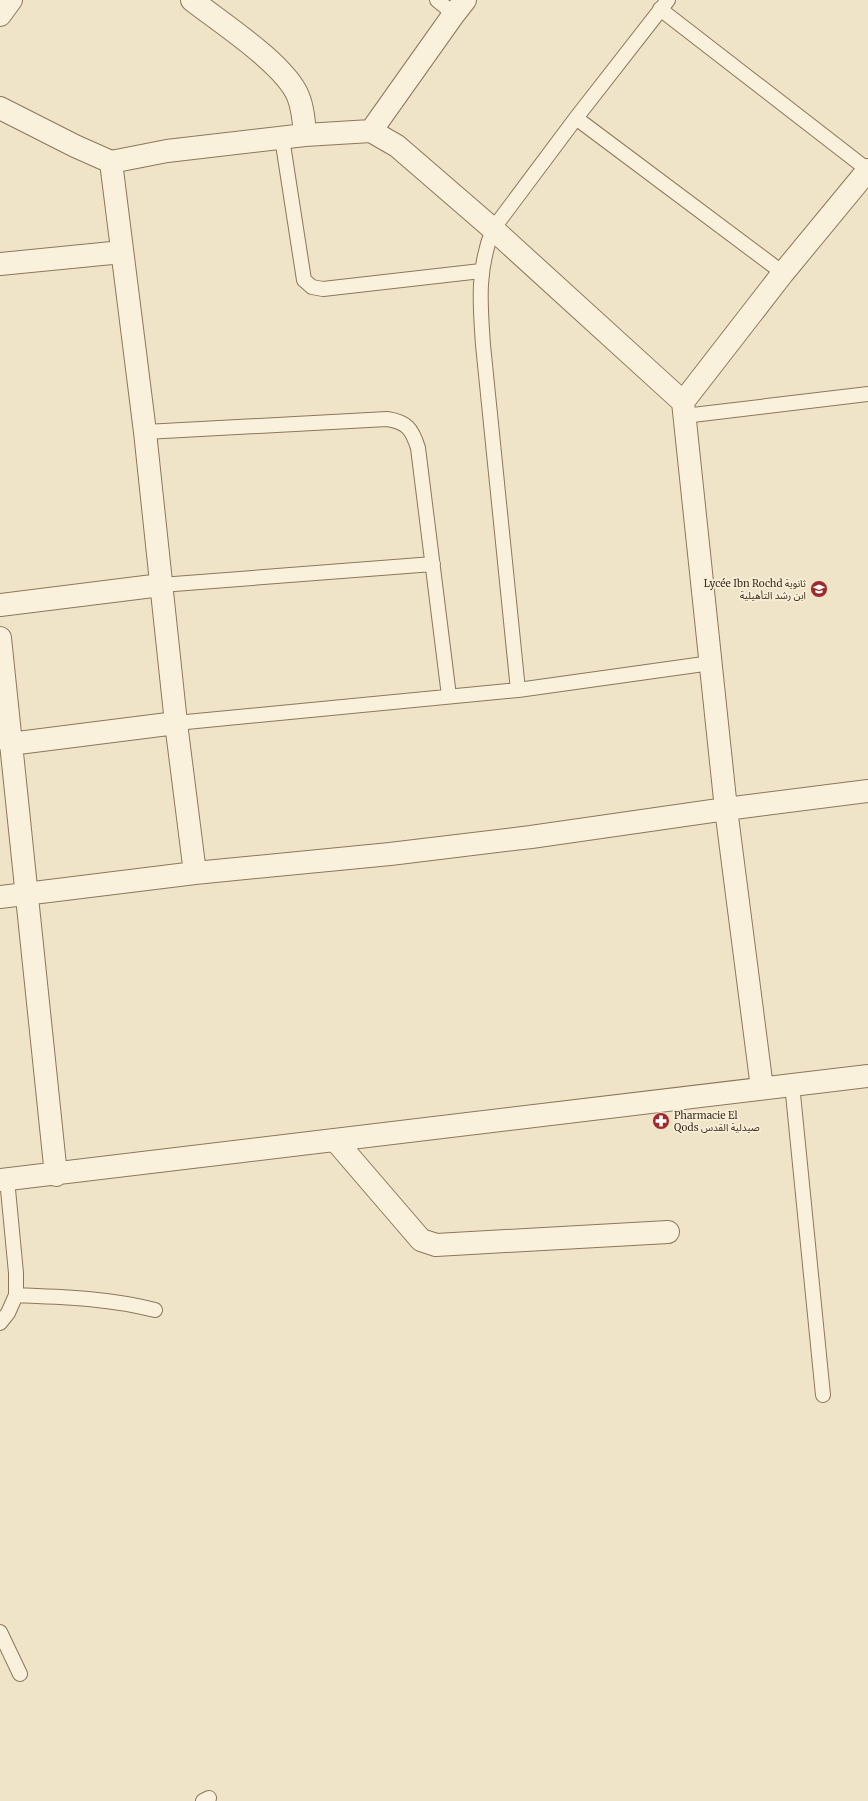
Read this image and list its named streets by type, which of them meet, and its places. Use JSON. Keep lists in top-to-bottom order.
{
  "places": {
    "school or university": ["Lycée Ibn Rochd ثانوية ابن رشد التأهيلية"],
    "pharmacy": ["Pharmacie El Qods صيدلية القدس"]
  }
}
